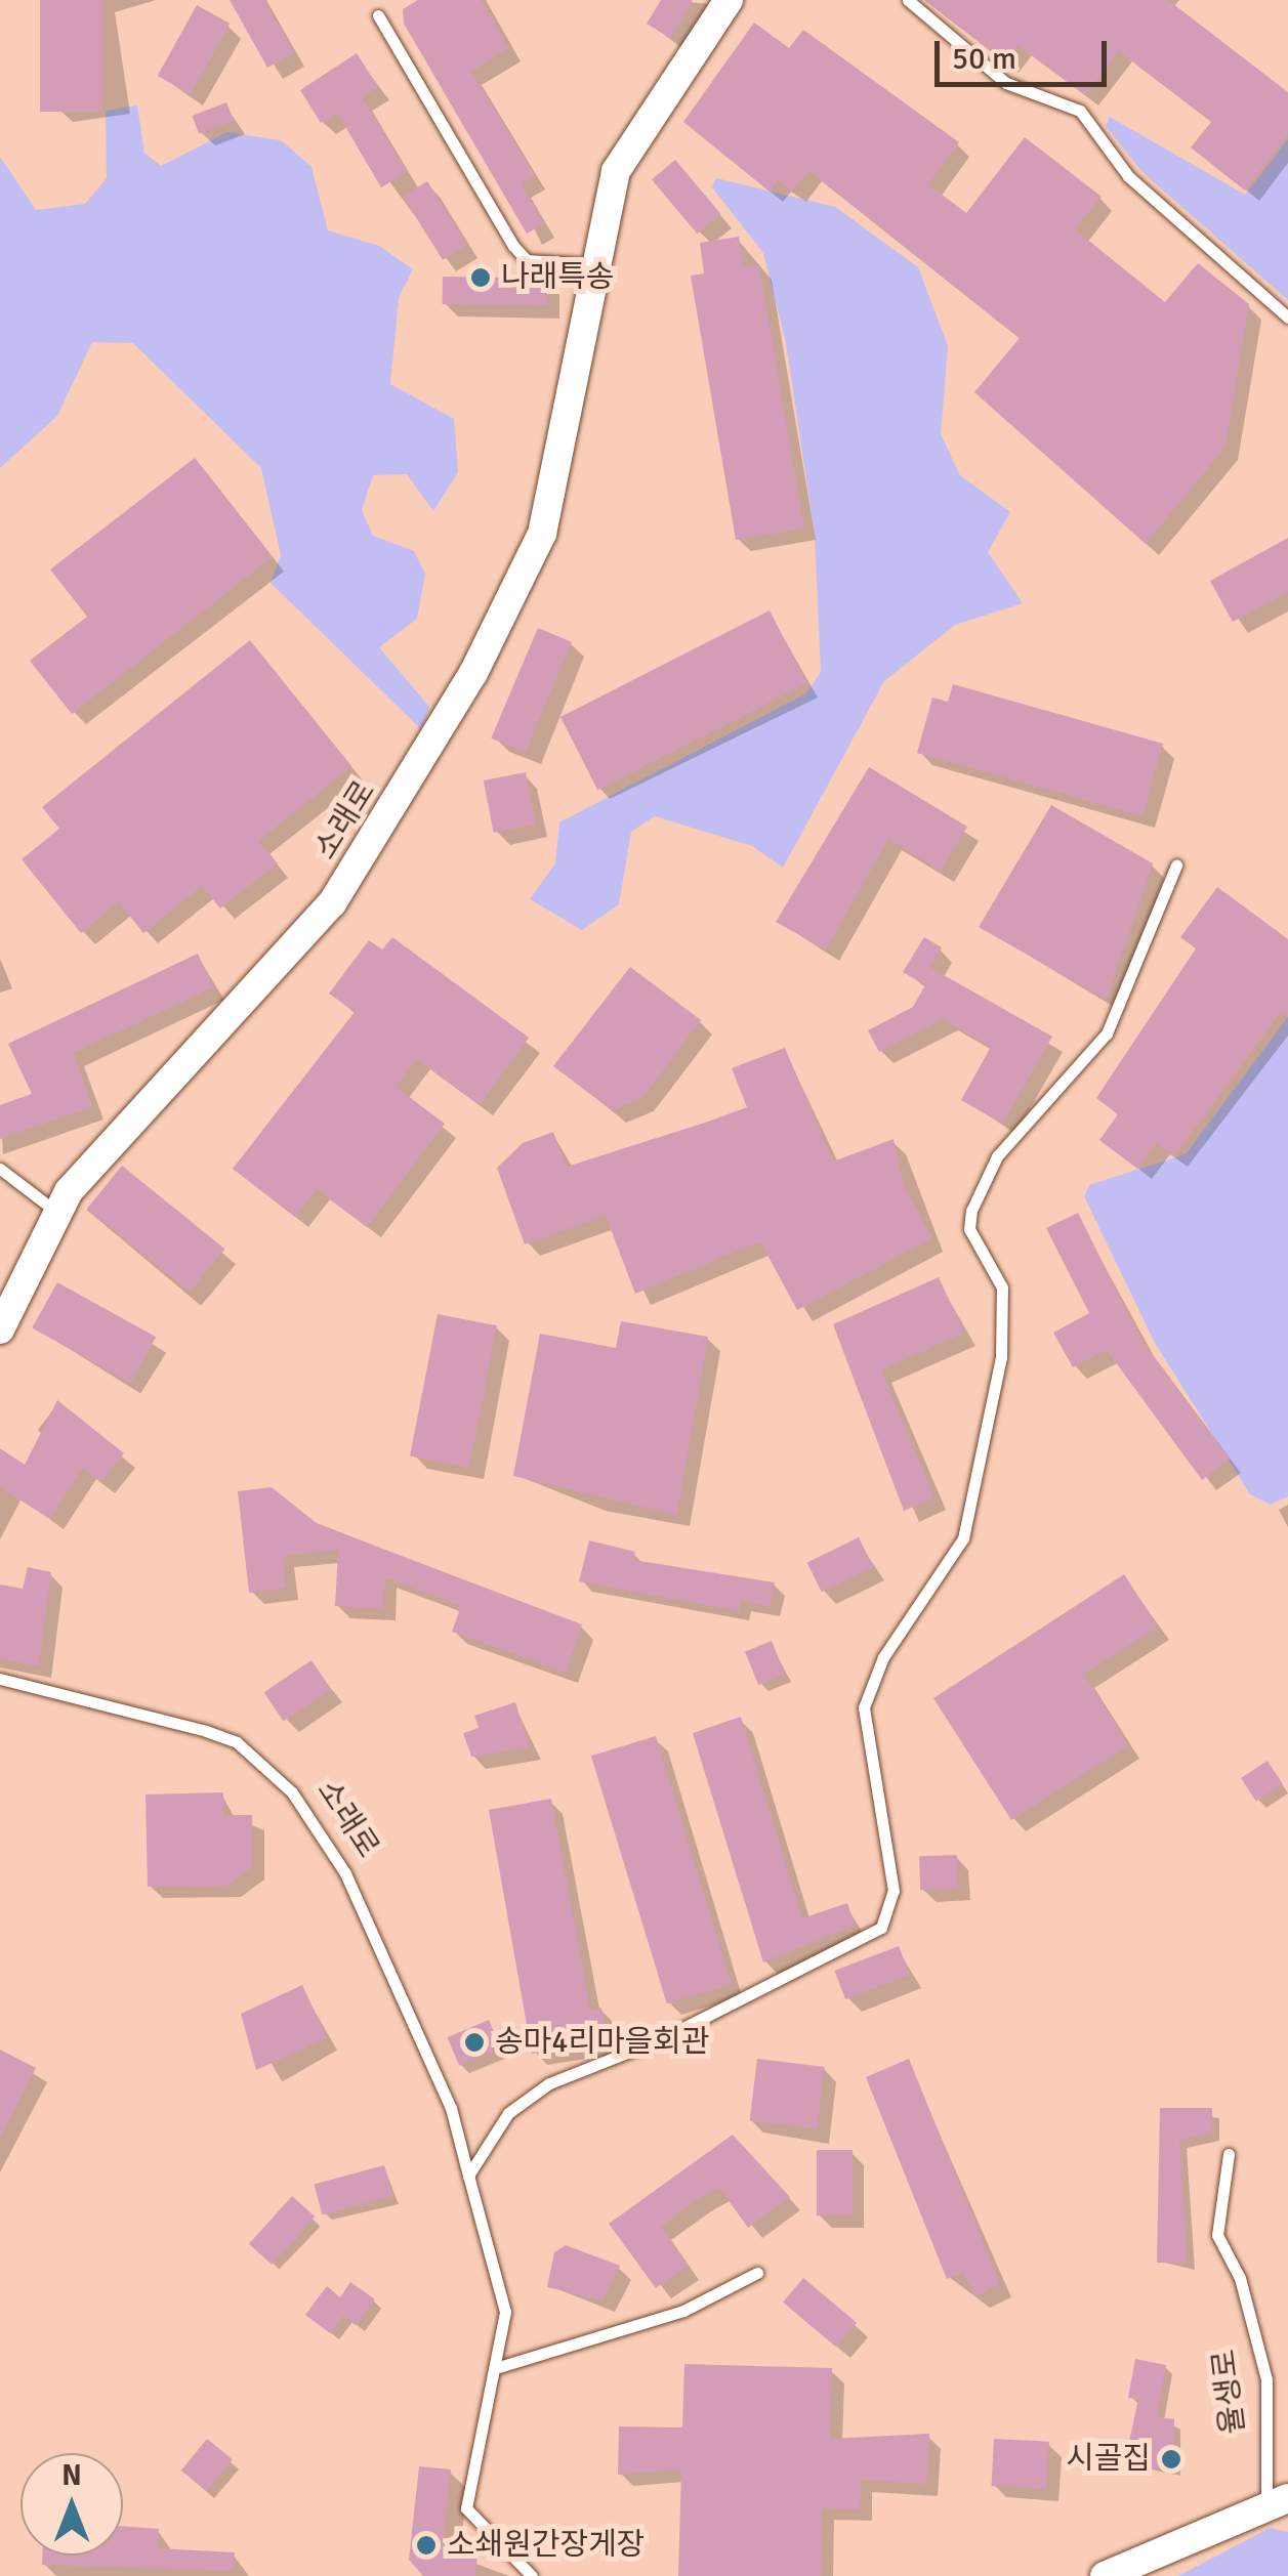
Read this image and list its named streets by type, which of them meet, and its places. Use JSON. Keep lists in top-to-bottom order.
{
  "streets": {
    "street": ["소래로", "율생로"]
  },
  "places": [
    "나래특송",
    "송마4리마을회관",
    "시골집",
    "소쇄원간장게장"
  ],
  "scale_bar": "50 m",
  "north": "top"
}
